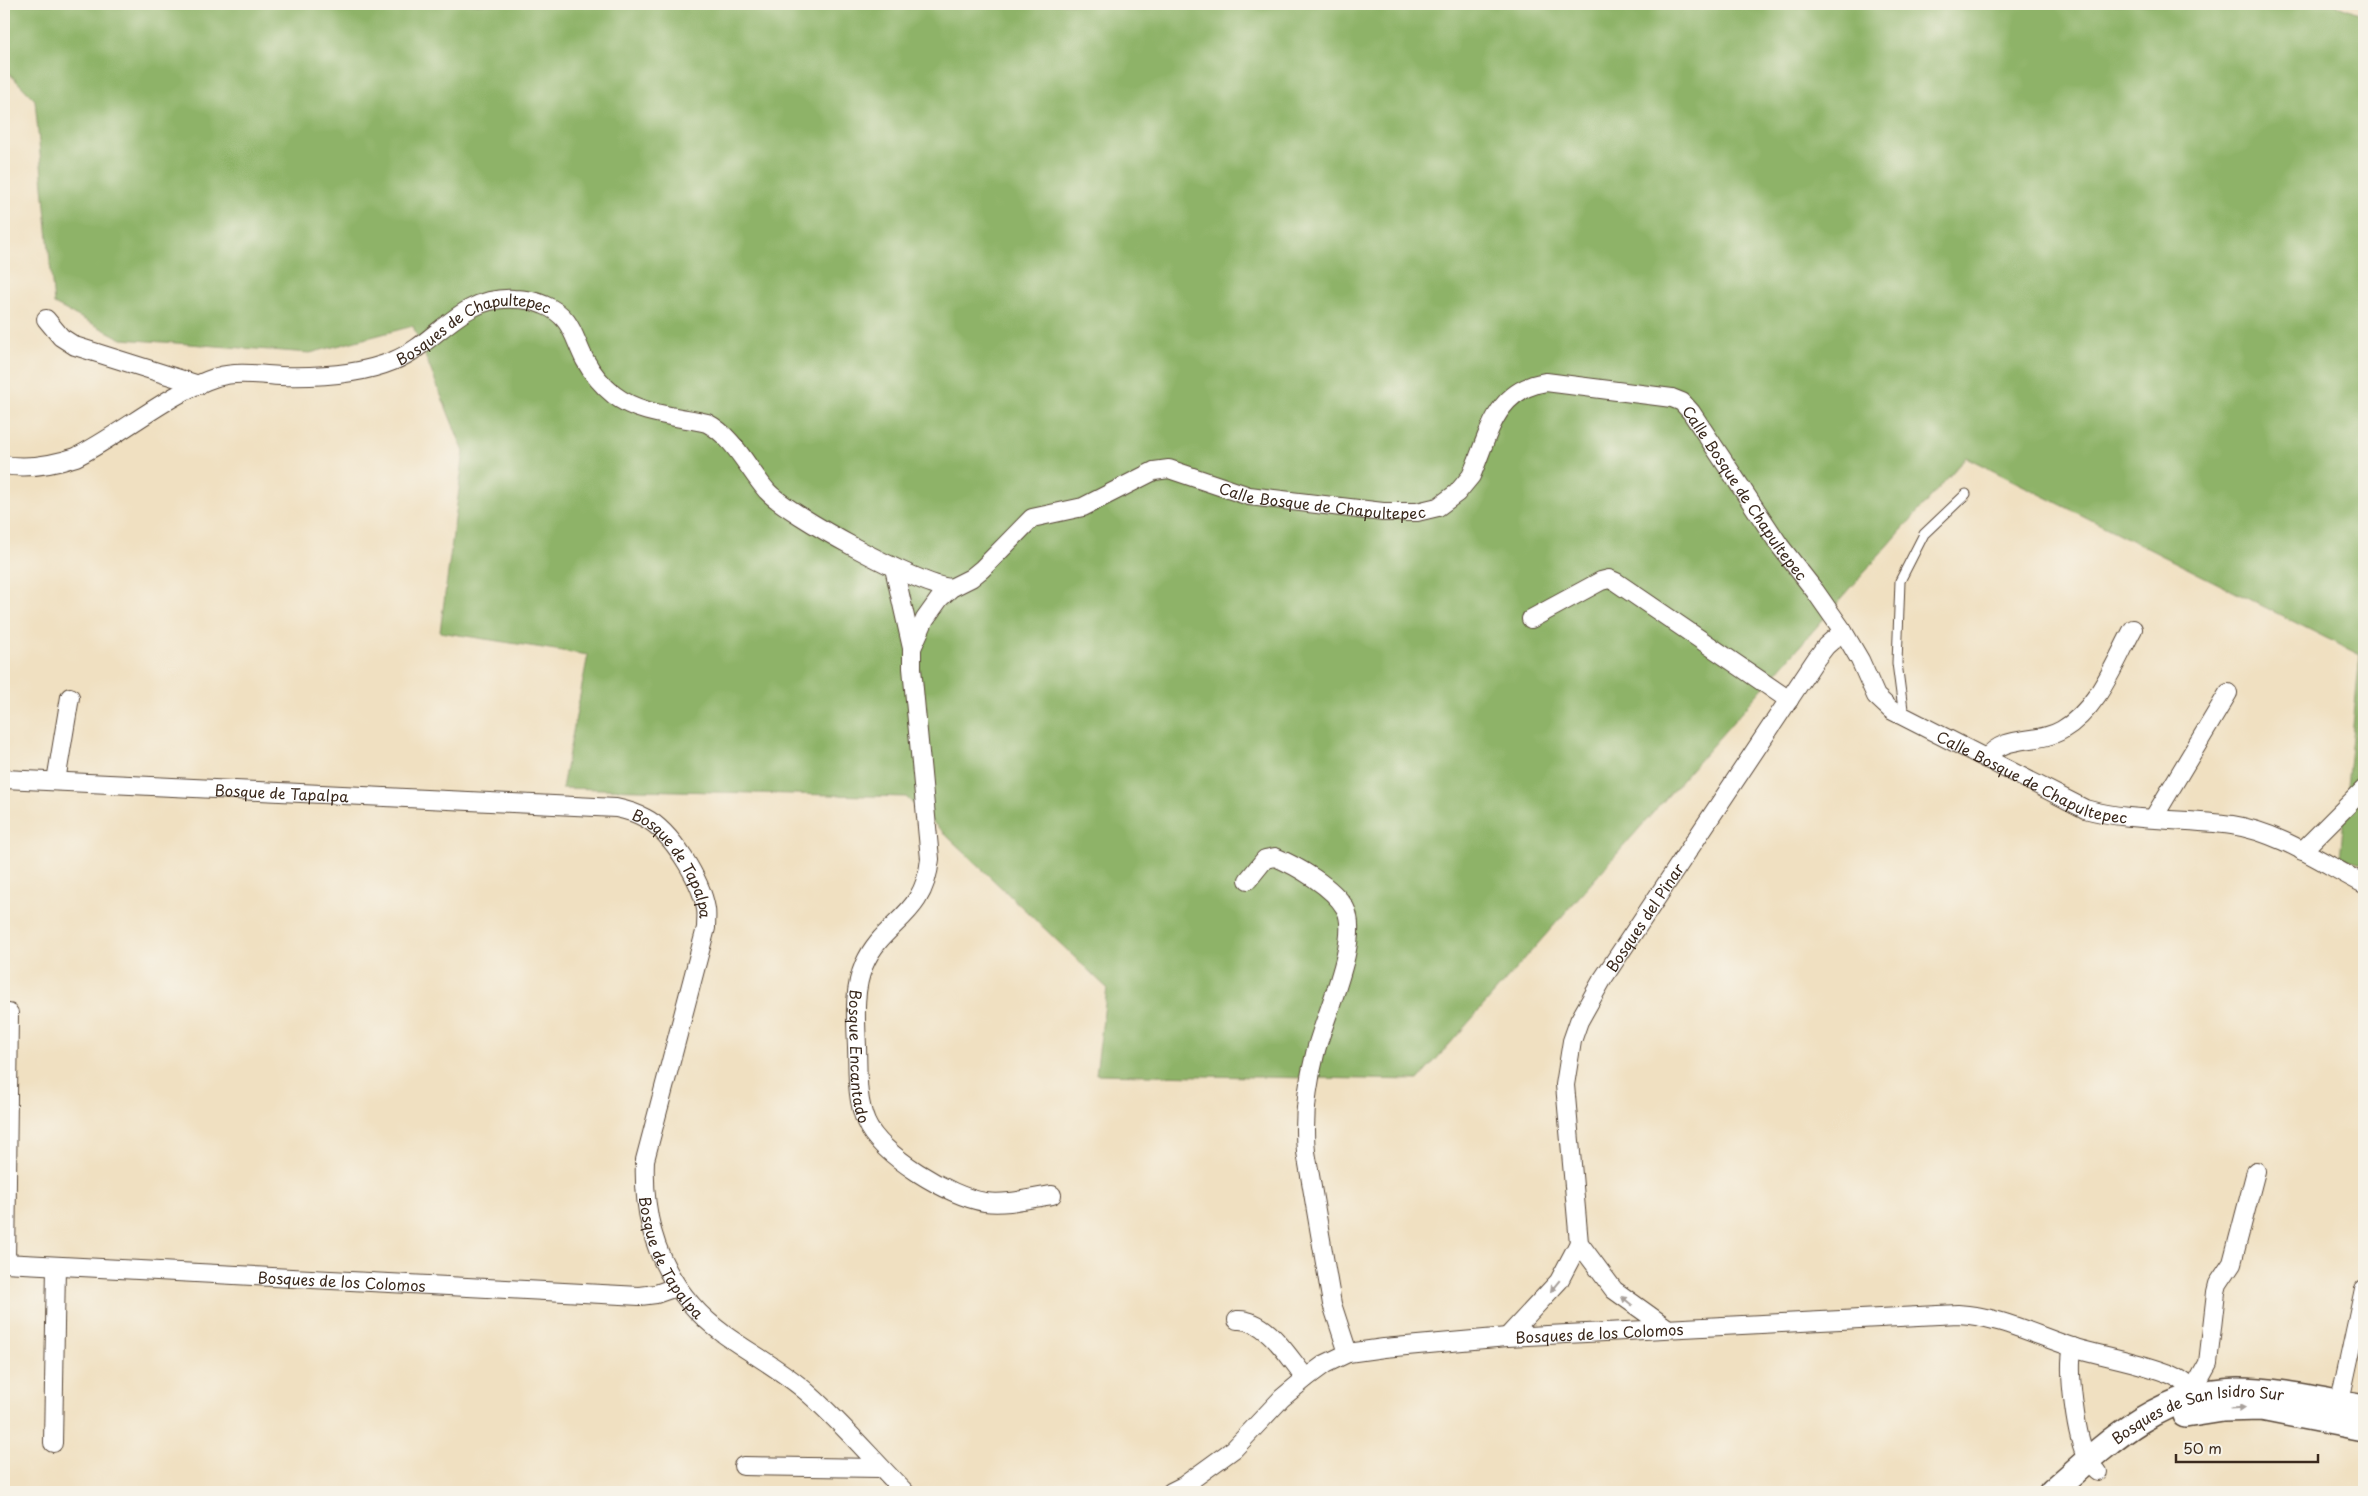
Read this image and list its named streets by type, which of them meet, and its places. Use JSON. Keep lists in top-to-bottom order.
{
  "streets": {
    "main road": ["Bosques de San Isidro Sur"],
    "street": [
      "Bosques de Chapultepec",
      "Calle Bosque de Chapultepec",
      "Bosque de Tapalpa",
      "Bosques del Pinar",
      "Bosque Encantado",
      "Bosques de los Colomos"
    ]
  },
  "crossings": [
    ["Bosques de Chapultepec", "Calle Bosque de Chapultepec"],
    ["Bosques de Chapultepec", "Bosque Encantado"],
    ["Calle Bosque de Chapultepec", "Bosques del Pinar"],
    ["Bosque de Tapalpa", "Bosques de los Colomos"],
    ["Bosques de los Colomos", "Bosques de San Isidro Sur"]
  ],
  "scale_bar": "50 m"
}
